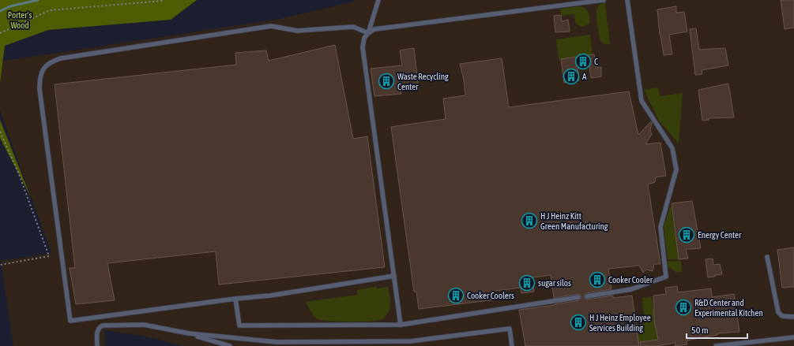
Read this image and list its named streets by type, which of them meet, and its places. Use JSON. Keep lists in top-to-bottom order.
{
  "parks": ["Porter's Wood"],
  "places": {
    "building": [
      "C",
      "A",
      "Waste Recycling Center",
      "H J Heinz Kitt Green Manufacturing",
      "Energy Center",
      "Cooker Cooler",
      "sugar silos",
      "Cooker Coolers",
      "R&D Center and Experimental Kitchen",
      "H J Heinz Employee Services Building"
    ]
  },
  "scale_bar": "50 m"
}
